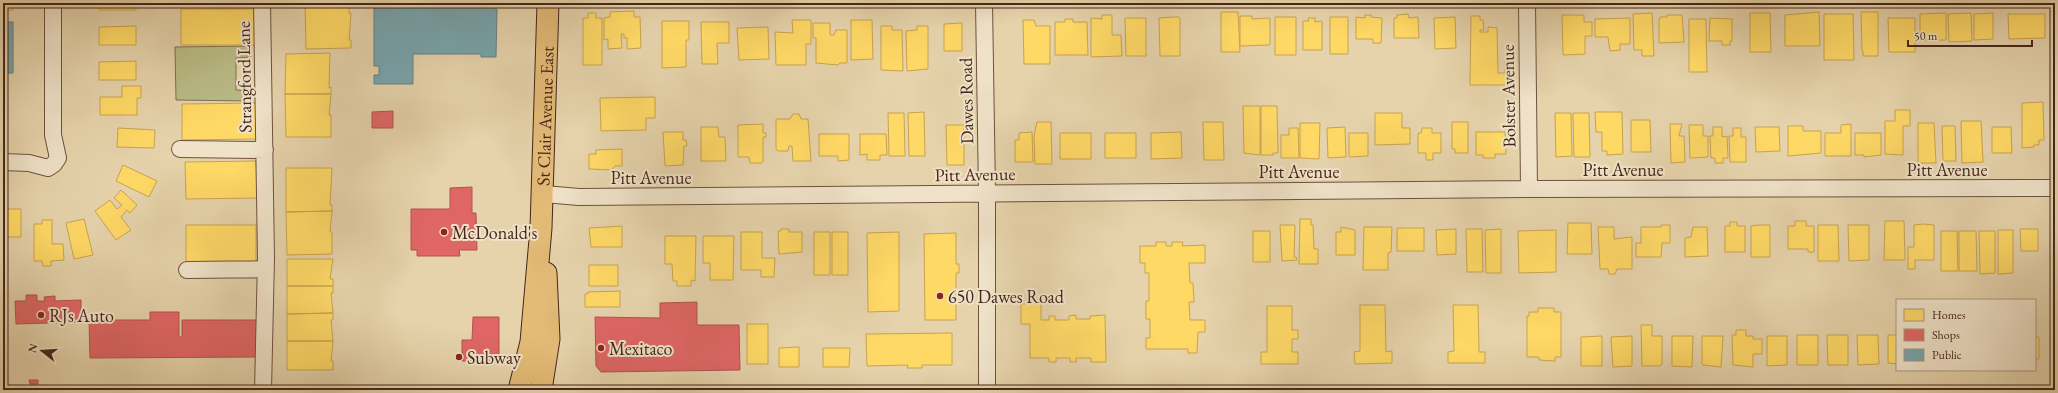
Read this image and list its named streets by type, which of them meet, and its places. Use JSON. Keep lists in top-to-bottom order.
{
  "streets": {
    "main road": ["St Clair Avenue East"],
    "street": [
      "Strangford Lane",
      "Bolster Avenue",
      "Dawes Road",
      "Pitt Avenue"
    ]
  },
  "crossings": [
    ["Bolster Avenue", "Pitt Avenue"],
    ["Dawes Road", "Pitt Avenue"],
    ["St Clair Avenue East", "Pitt Avenue"]
  ],
  "places": [
    "McDonald's",
    "650 Dawes Road",
    "RJs Auto",
    "Mexitaco",
    "Subway"
  ],
  "legend": ["Homes", "Shops", "Public"],
  "scale_bar": "50 m",
  "north": "left"
}
